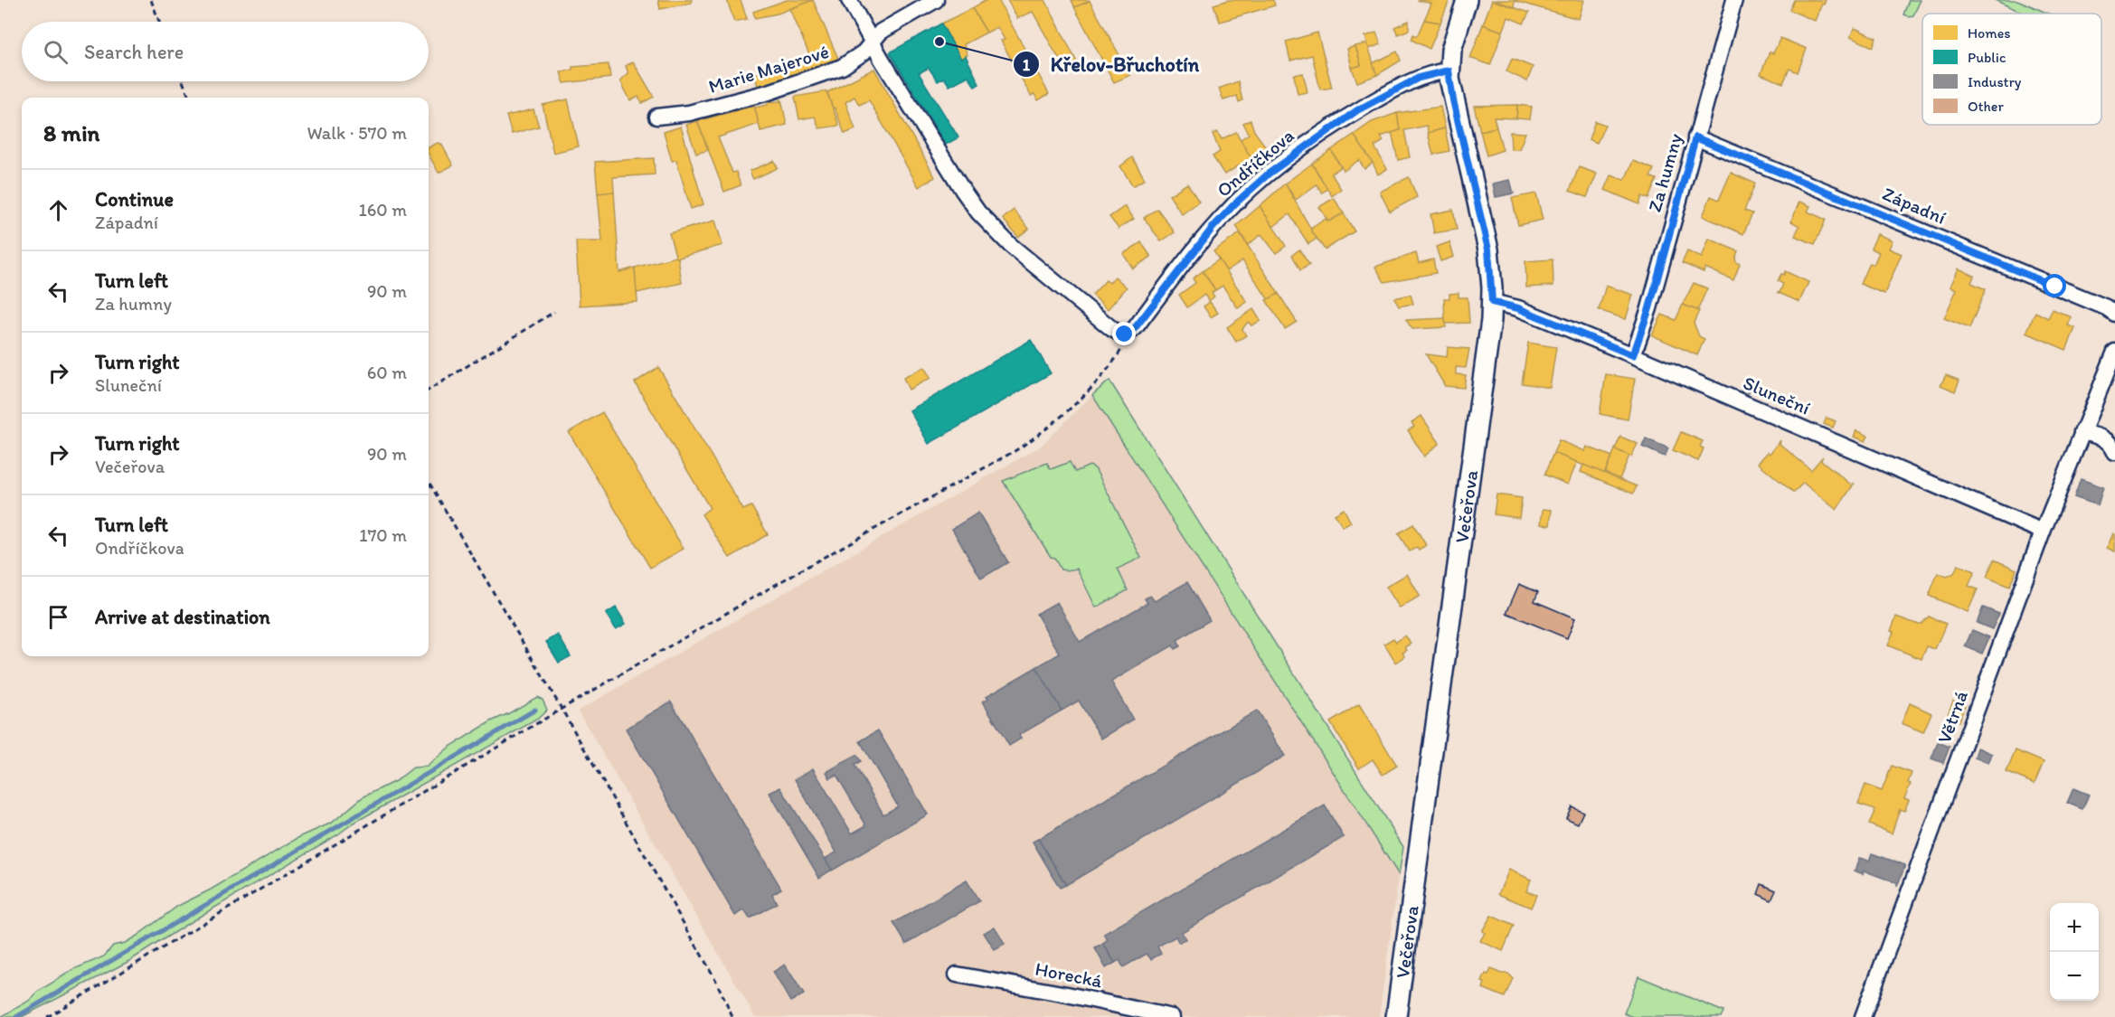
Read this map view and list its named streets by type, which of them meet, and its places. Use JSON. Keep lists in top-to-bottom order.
{
  "streets": {
    "street": [
      "Marie Majerové",
      "Ondříčkova",
      "Za humny",
      "Západní",
      "Sluneční",
      "Večeřova",
      "Větrná",
      "Horecká"
    ]
  },
  "crossings": [
    ["Ondříčkova", "Večeřova"],
    ["Za humny", "Západní"],
    ["Za humny", "Sluneční"],
    ["Sluneční", "Večeřova"],
    ["Sluneční", "Větrná"]
  ],
  "places": ["Křelov-Břuchotín"],
  "legend": [
    "Homes",
    "Public",
    "Industry",
    "Other"
  ],
  "page": {
    "search": "Search here",
    "heading": ["8 min", "Walk · 570 m"],
    "list": [
      ["Continue", "Západní", "160 m"],
      ["Turn left", "Za humny", "90 m"],
      ["Turn right", "Sluneční", "60 m"],
      ["Turn right", "Večeřova", "90 m"],
      ["Turn left", "Ondříčkova", "170 m"],
      "Arrive at destination"
    ],
    "map_buttons": ["+", "−"]
  }
}
